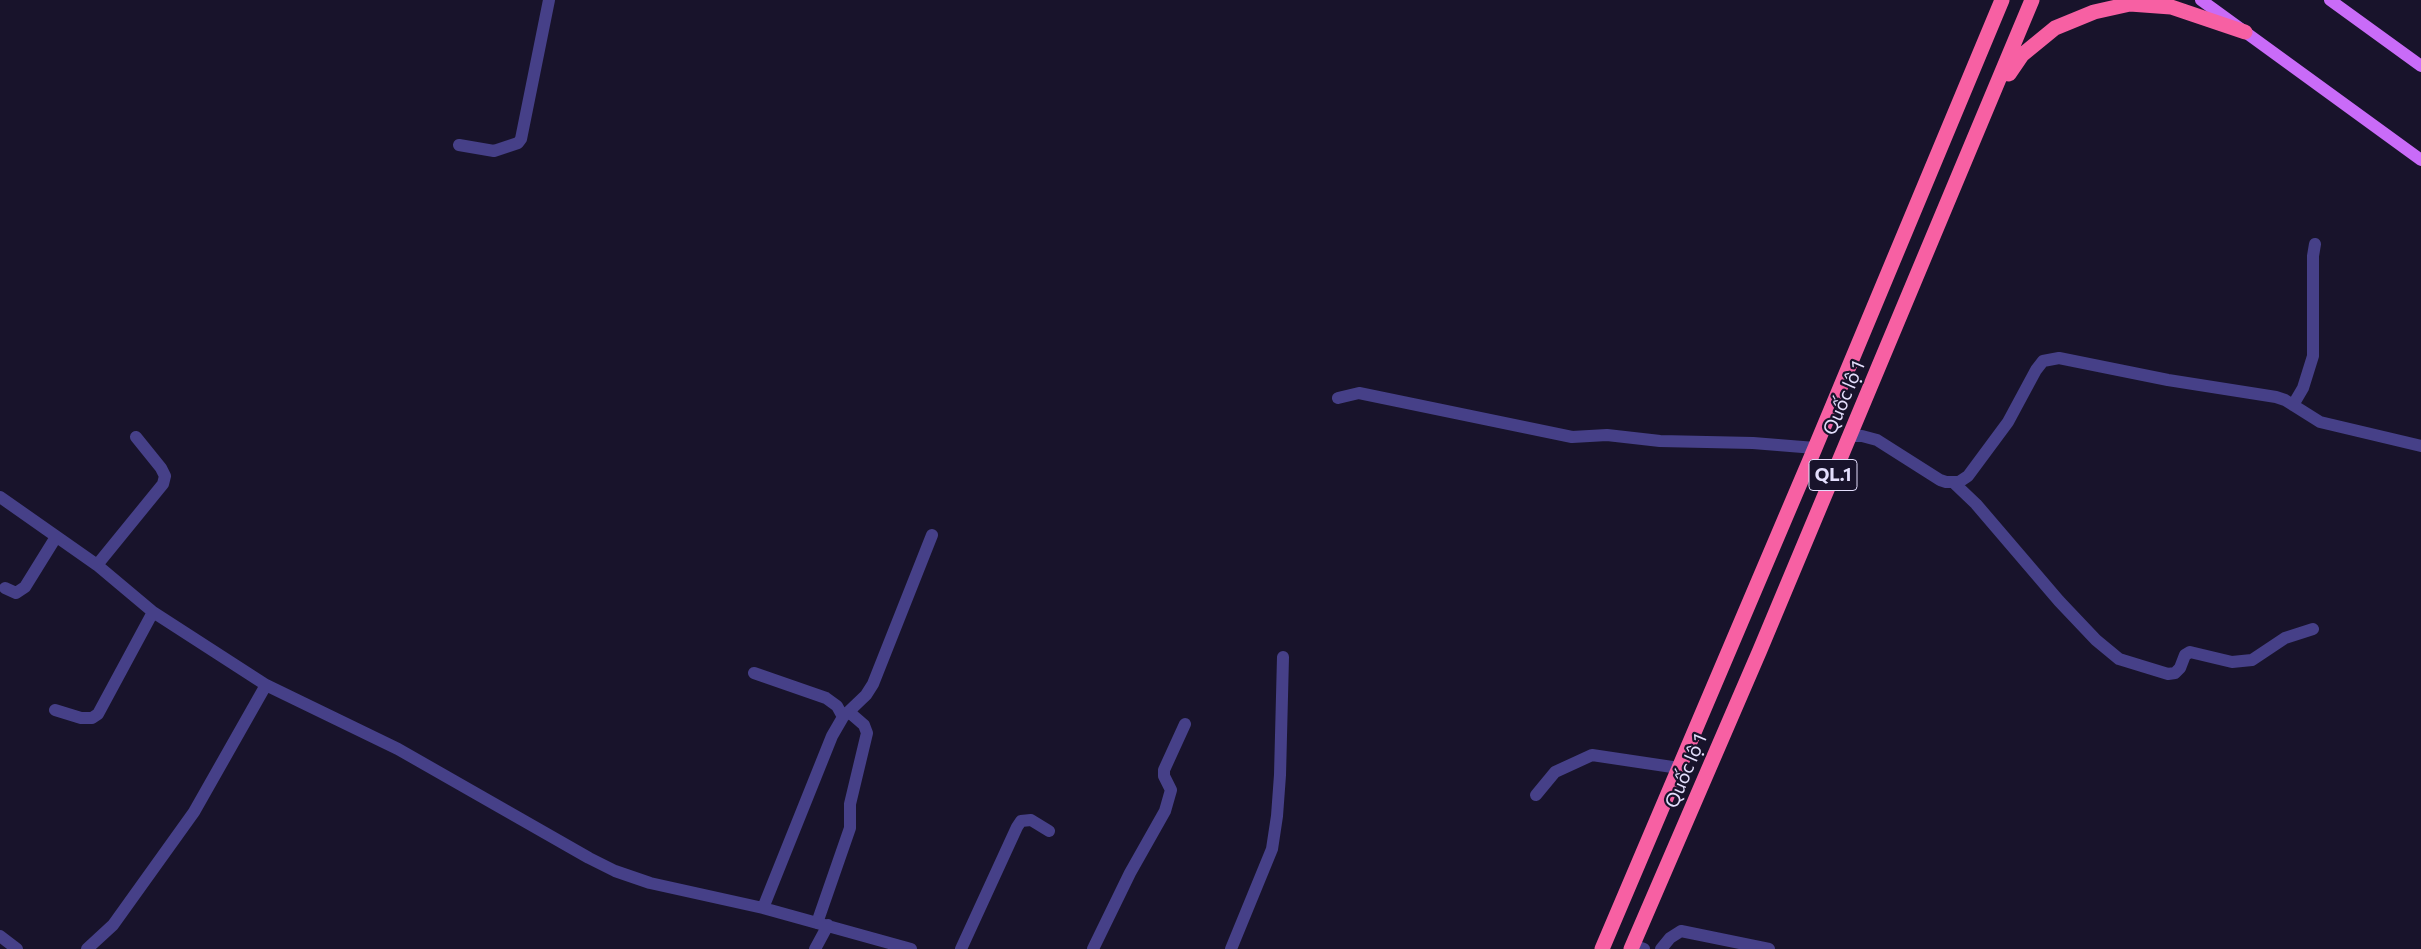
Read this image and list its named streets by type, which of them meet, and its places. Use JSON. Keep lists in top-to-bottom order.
{
  "streets": {
    "highway": ["Quốc lộ 1", "QL.1"]
  }
}
